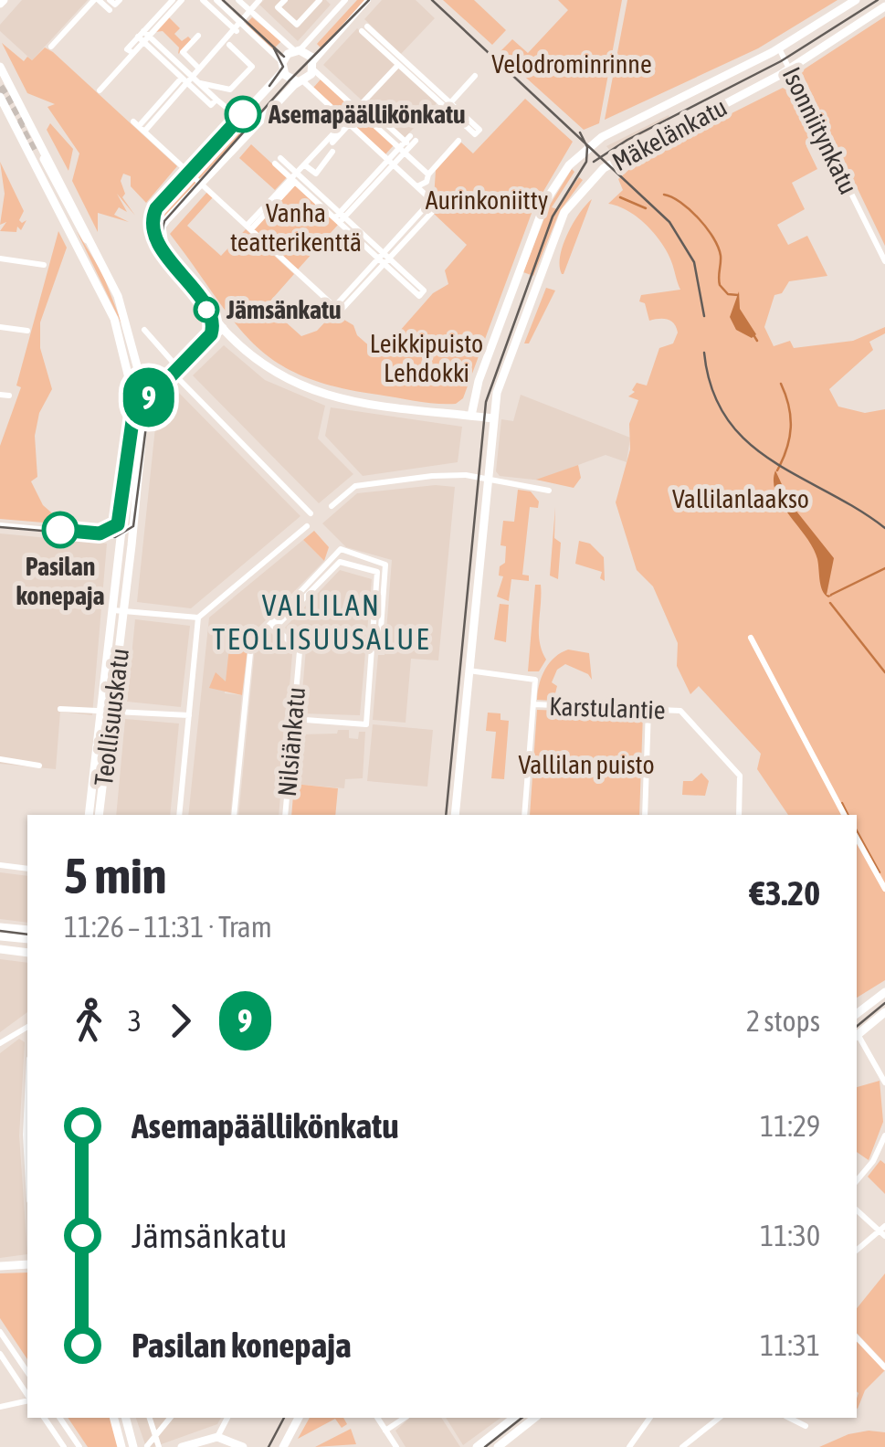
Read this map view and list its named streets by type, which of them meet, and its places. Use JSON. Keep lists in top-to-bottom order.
{
  "streets": {
    "main road": ["Mäkelänkatu", "Teollisuuskatu"],
    "street": ["Isonniitynkatu", "Karstulantie", "Nilsiänkatu"]
  },
  "crossings": [
    ["Isonniitynkatu", "Mäkelänkatu"]
  ],
  "districts": ["VALLILAN TEOLLISUUSALUE"],
  "parks": [
    "Velodrominrinne",
    "Aurinkoniitty",
    "Vanha teatterikenttä",
    "Leikkipuisto Lehdokki",
    "Vallilanlaakso",
    "Vallilan puisto"
  ],
  "places": ["Asemapäällikönkatu", "Jämsänkatu", "Pasilan konepaja"],
  "lines": ["tram line 9"],
  "page": {
    "on_map": "9",
    "heading": ["5 min", "11:26 – 11:31 · Tram", "€3.20"],
    "legs": ["3", "9", "2 stops"],
    "list": [
      {
        "name": "Asemapäällikönkatu",
        "value": "11:29"
      },
      {
        "name": "Jämsänkatu",
        "value": "11:30"
      },
      {
        "name": "Pasilan konepaja",
        "value": "11:31"
      }
    ]
  }
}
